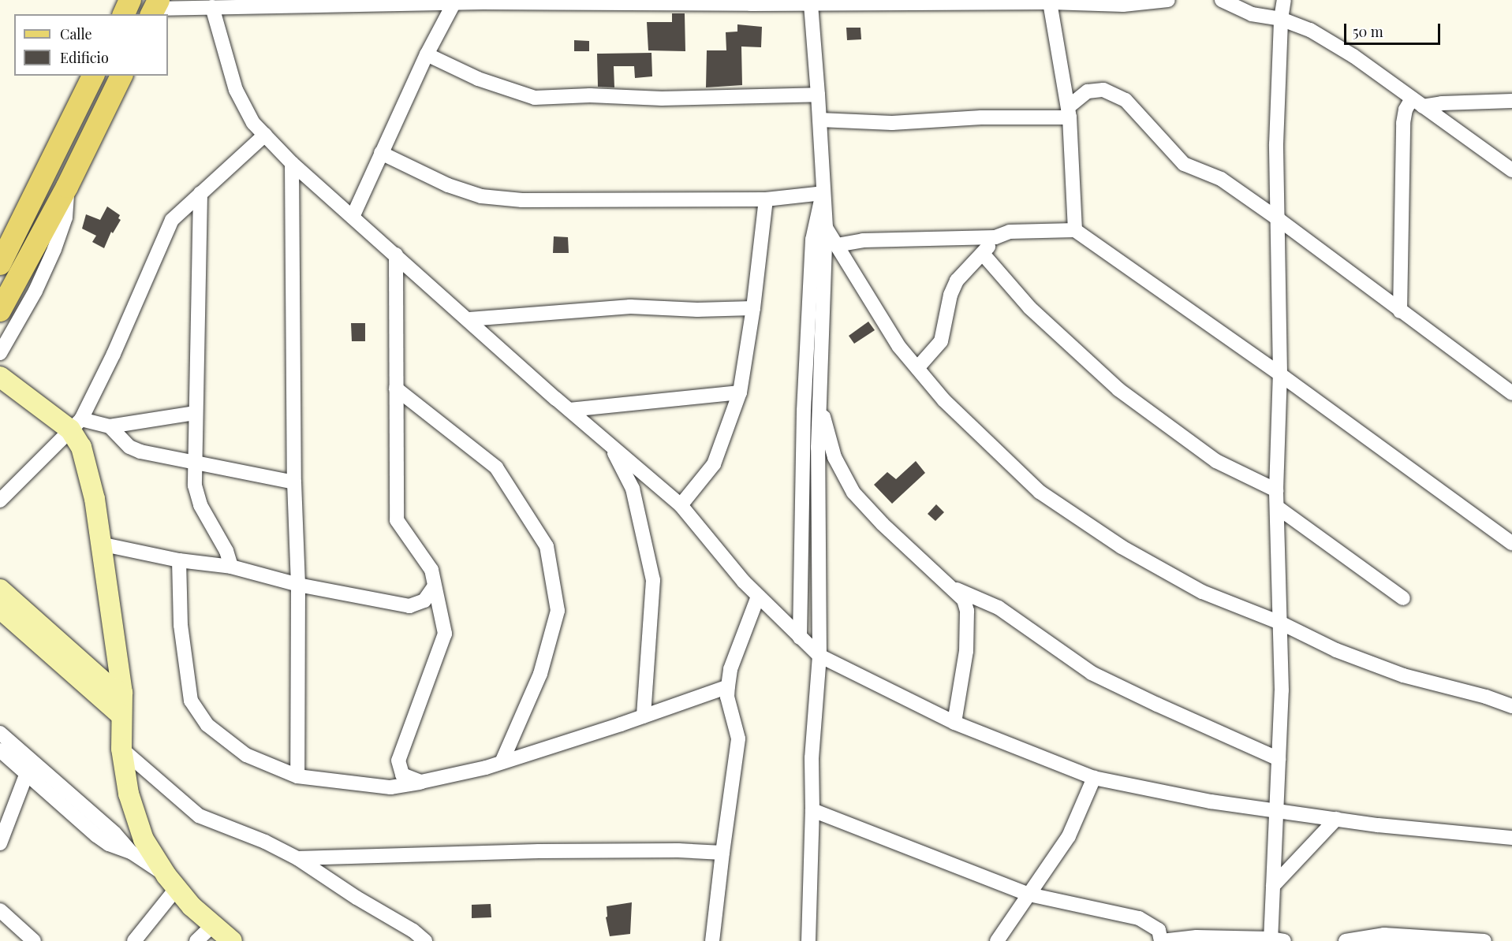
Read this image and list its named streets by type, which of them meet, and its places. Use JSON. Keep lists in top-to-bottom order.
{
  "legend": ["Calle", "Edificio"],
  "scale_bar": "50 m"
}
